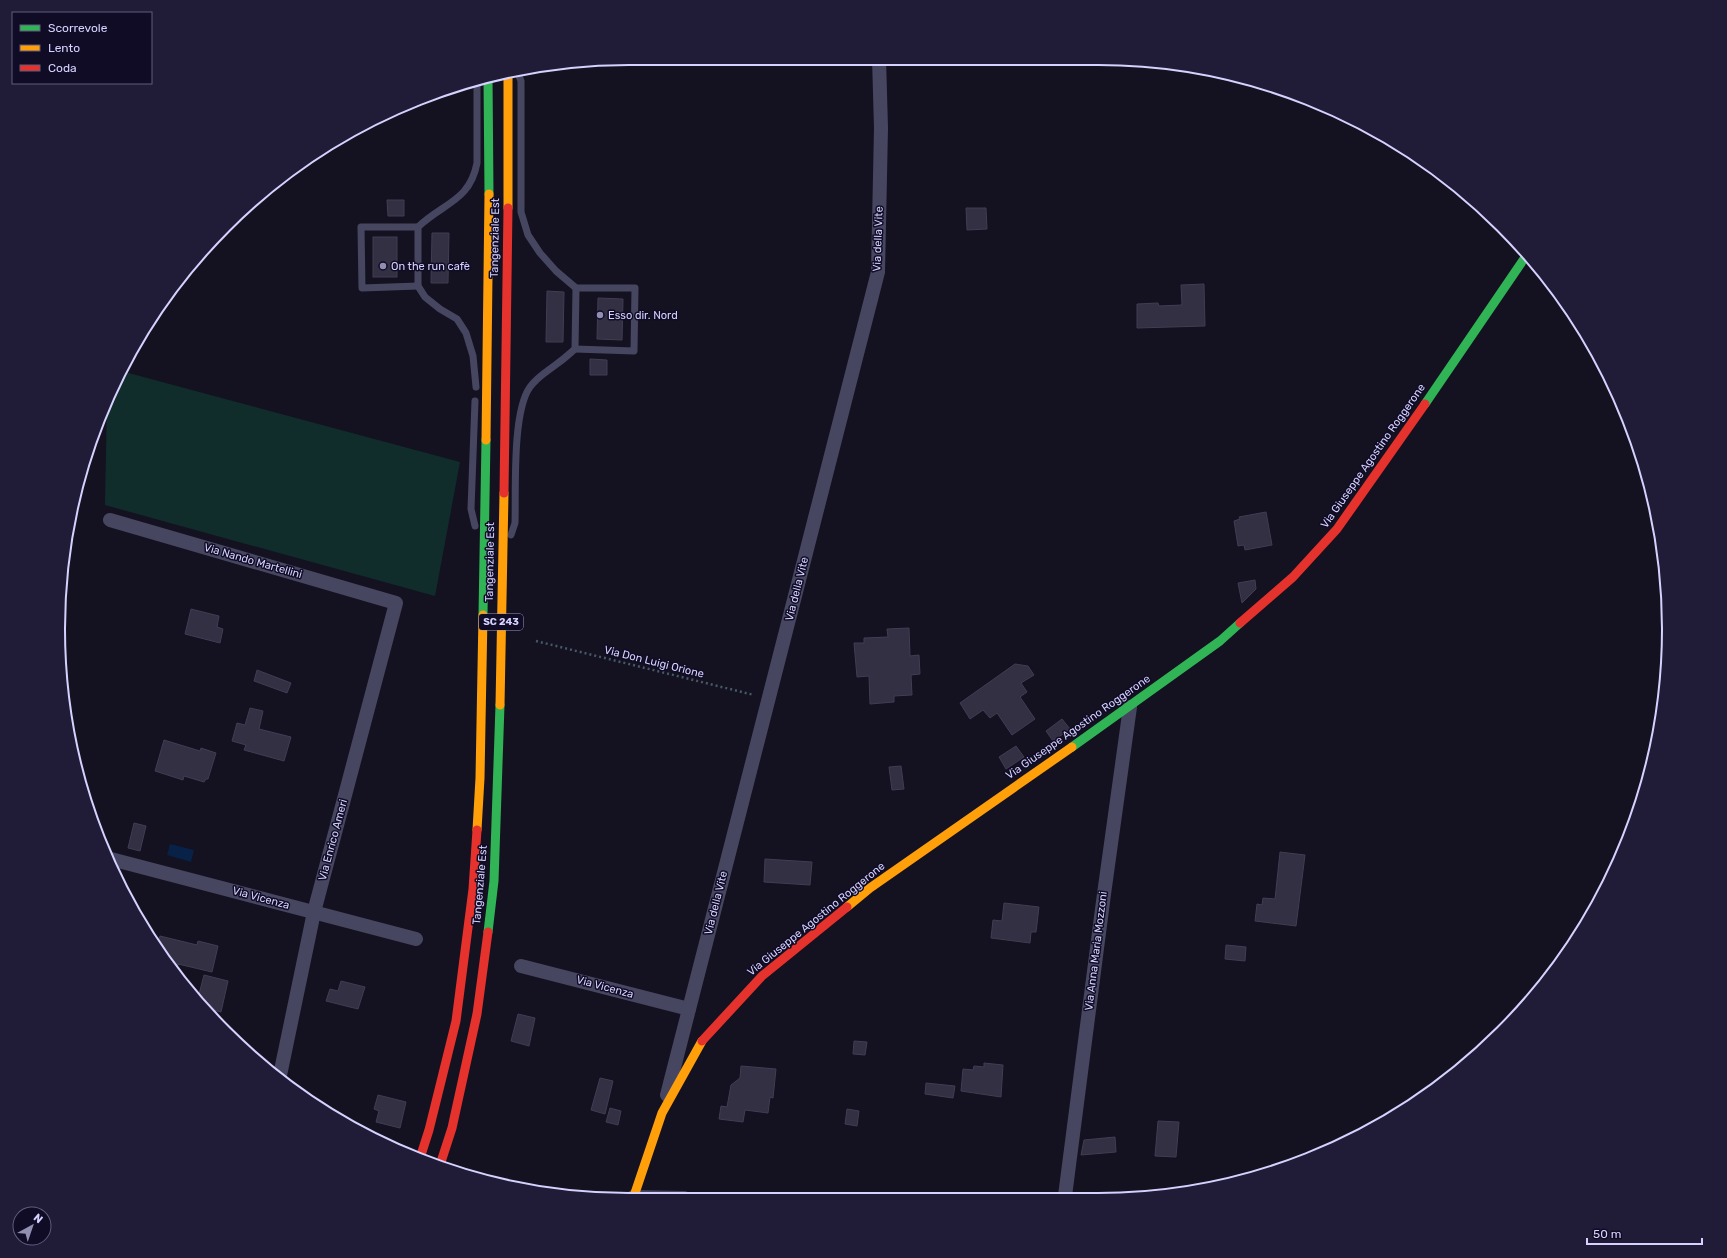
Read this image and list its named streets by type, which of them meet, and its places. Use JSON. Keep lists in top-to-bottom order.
{
  "streets": {
    "main road": ["Tangenziale Est", "Via Giuseppe Agostino Roggerone", "SC 243"],
    "street": [
      "Via della Vite",
      "Via Nando Martellini",
      "Via Enrico Ameri",
      "Via Vicenza",
      "Via Anna Maria Mozzoni"
    ],
    "path": ["Via Don Luigi Orione"]
  },
  "crossings": [
    ["Via della Vite", "Via Giuseppe Agostino Roggerone"],
    ["Via della Vite", "Via Don Luigi Orione"],
    ["Via della Vite", "Via Vicenza"],
    ["Via Giuseppe Agostino Roggerone", "Via Anna Maria Mozzoni"],
    ["Via Nando Martellini", "Via Enrico Ameri"],
    ["Via Enrico Ameri", "Via Vicenza"]
  ],
  "places": ["On the run cafè", "Esso dir. Nord"],
  "legend": ["Scorrevole", "Lento", "Coda"],
  "scale_bar": "50 m",
  "north": "top right"
}
